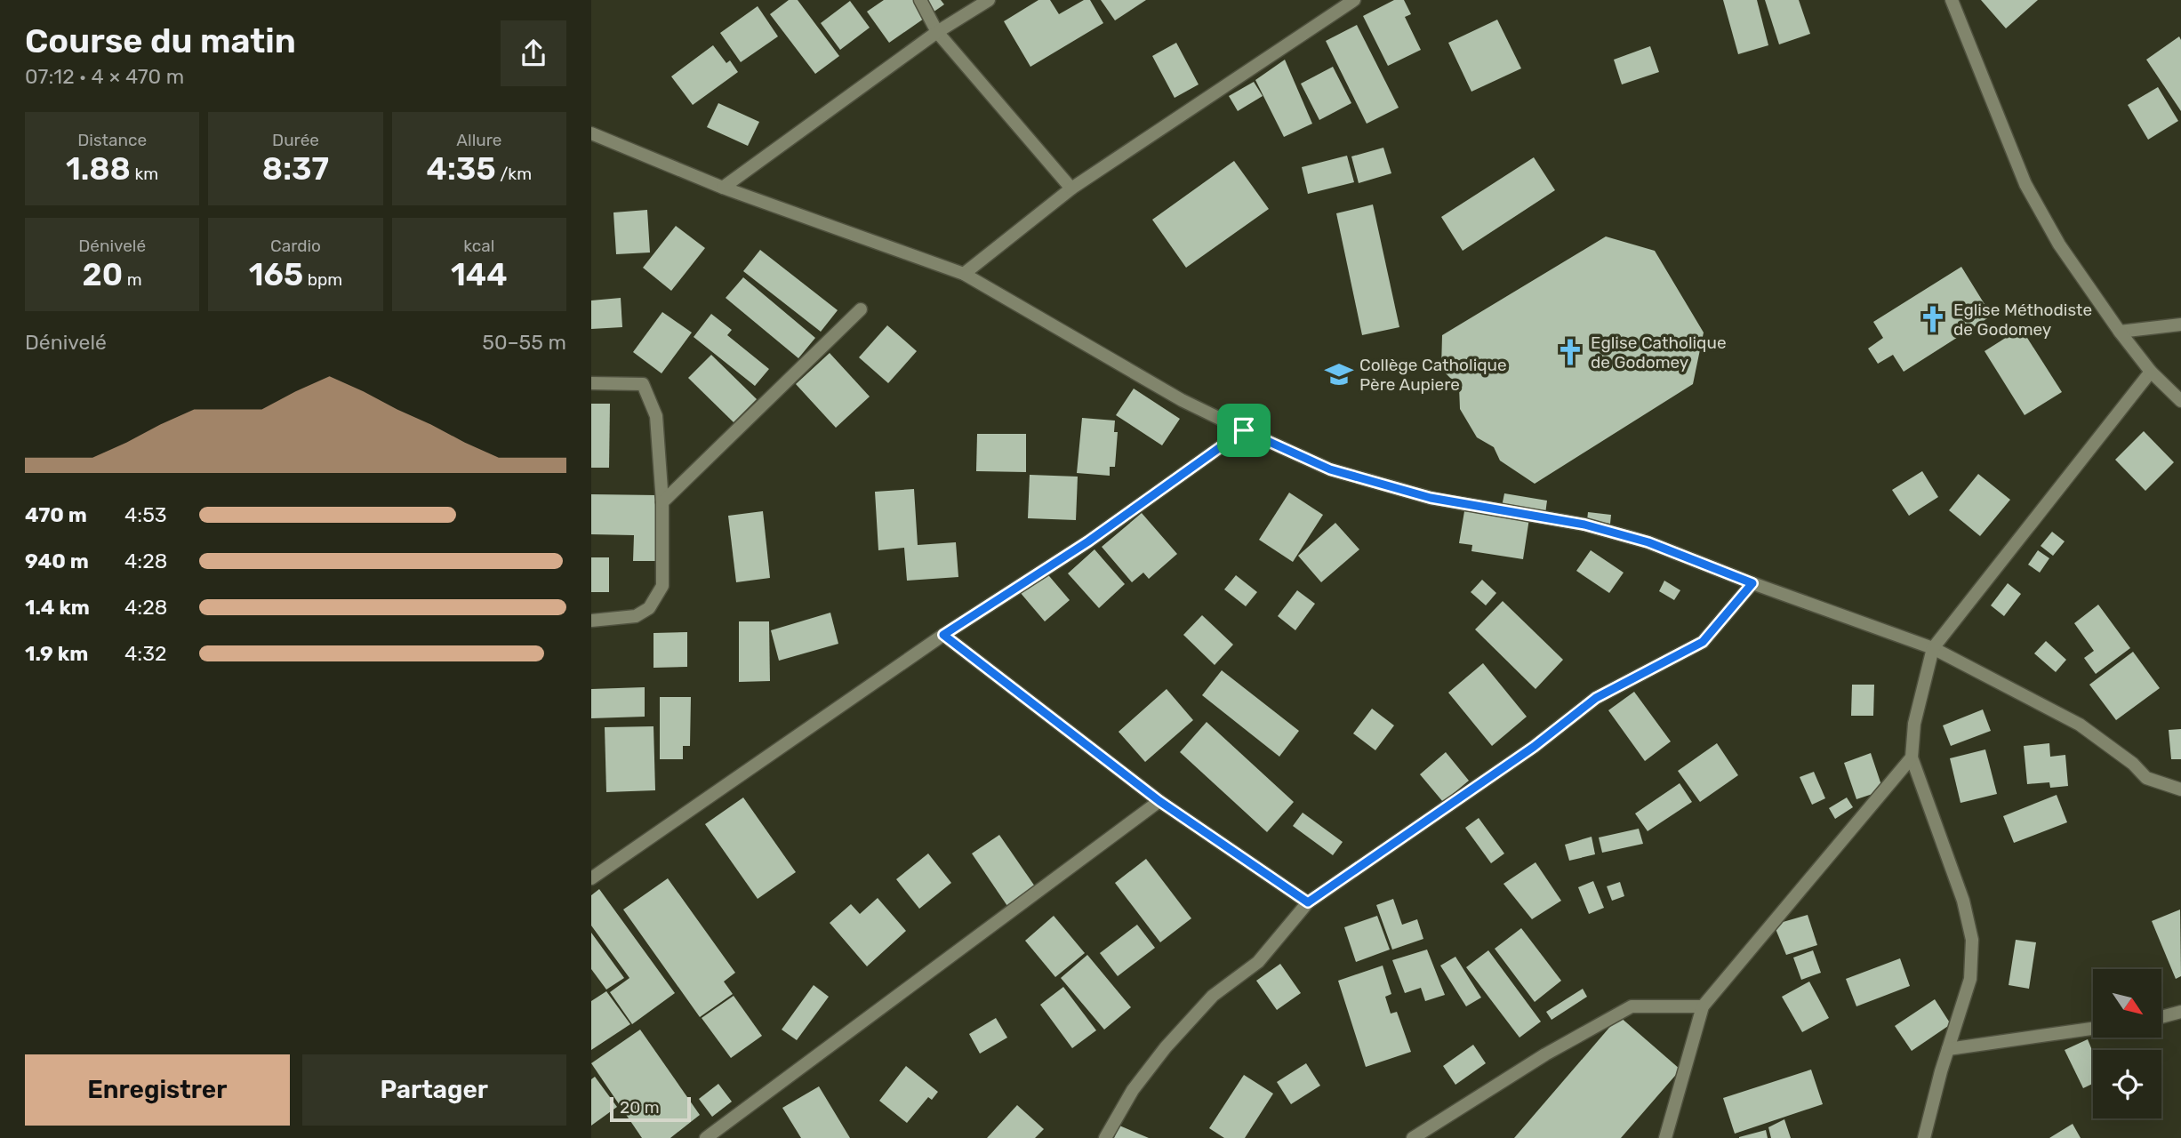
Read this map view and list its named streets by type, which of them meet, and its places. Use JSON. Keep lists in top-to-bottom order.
{
  "places": {
    "church": ["Eglise Méthodiste de Godomey", "Eglise Catholique de Godomey"],
    "school or university": ["Collège Catholique Père Aupiere"]
  },
  "scale_bar": "20 m",
  "north": "bottom right",
  "page": {
    "heading": ["Course du matin", "07:12 · 4 × 470 m"],
    "stats": [
      ["Distance", "1.88 km"],
      ["Durée", "8:37"],
      ["Allure", "4:35 /km"],
      ["Dénivelé", "20 m"],
      ["Cardio", "165 bpm"],
      ["kcal", "144"]
    ],
    "chart": ["Dénivelé", "50–55 m"],
    "list": [
      {
        "name": "470 m",
        "note": "4:53"
      },
      {
        "name": "940 m",
        "note": "4:28"
      },
      {
        "name": "1.4 km",
        "note": "4:28"
      },
      {
        "name": "1.9 km",
        "note": "4:32"
      }
    ],
    "buttons": ["Enregistrer", "Partager"],
    "scale": "20 m"
  }
}
